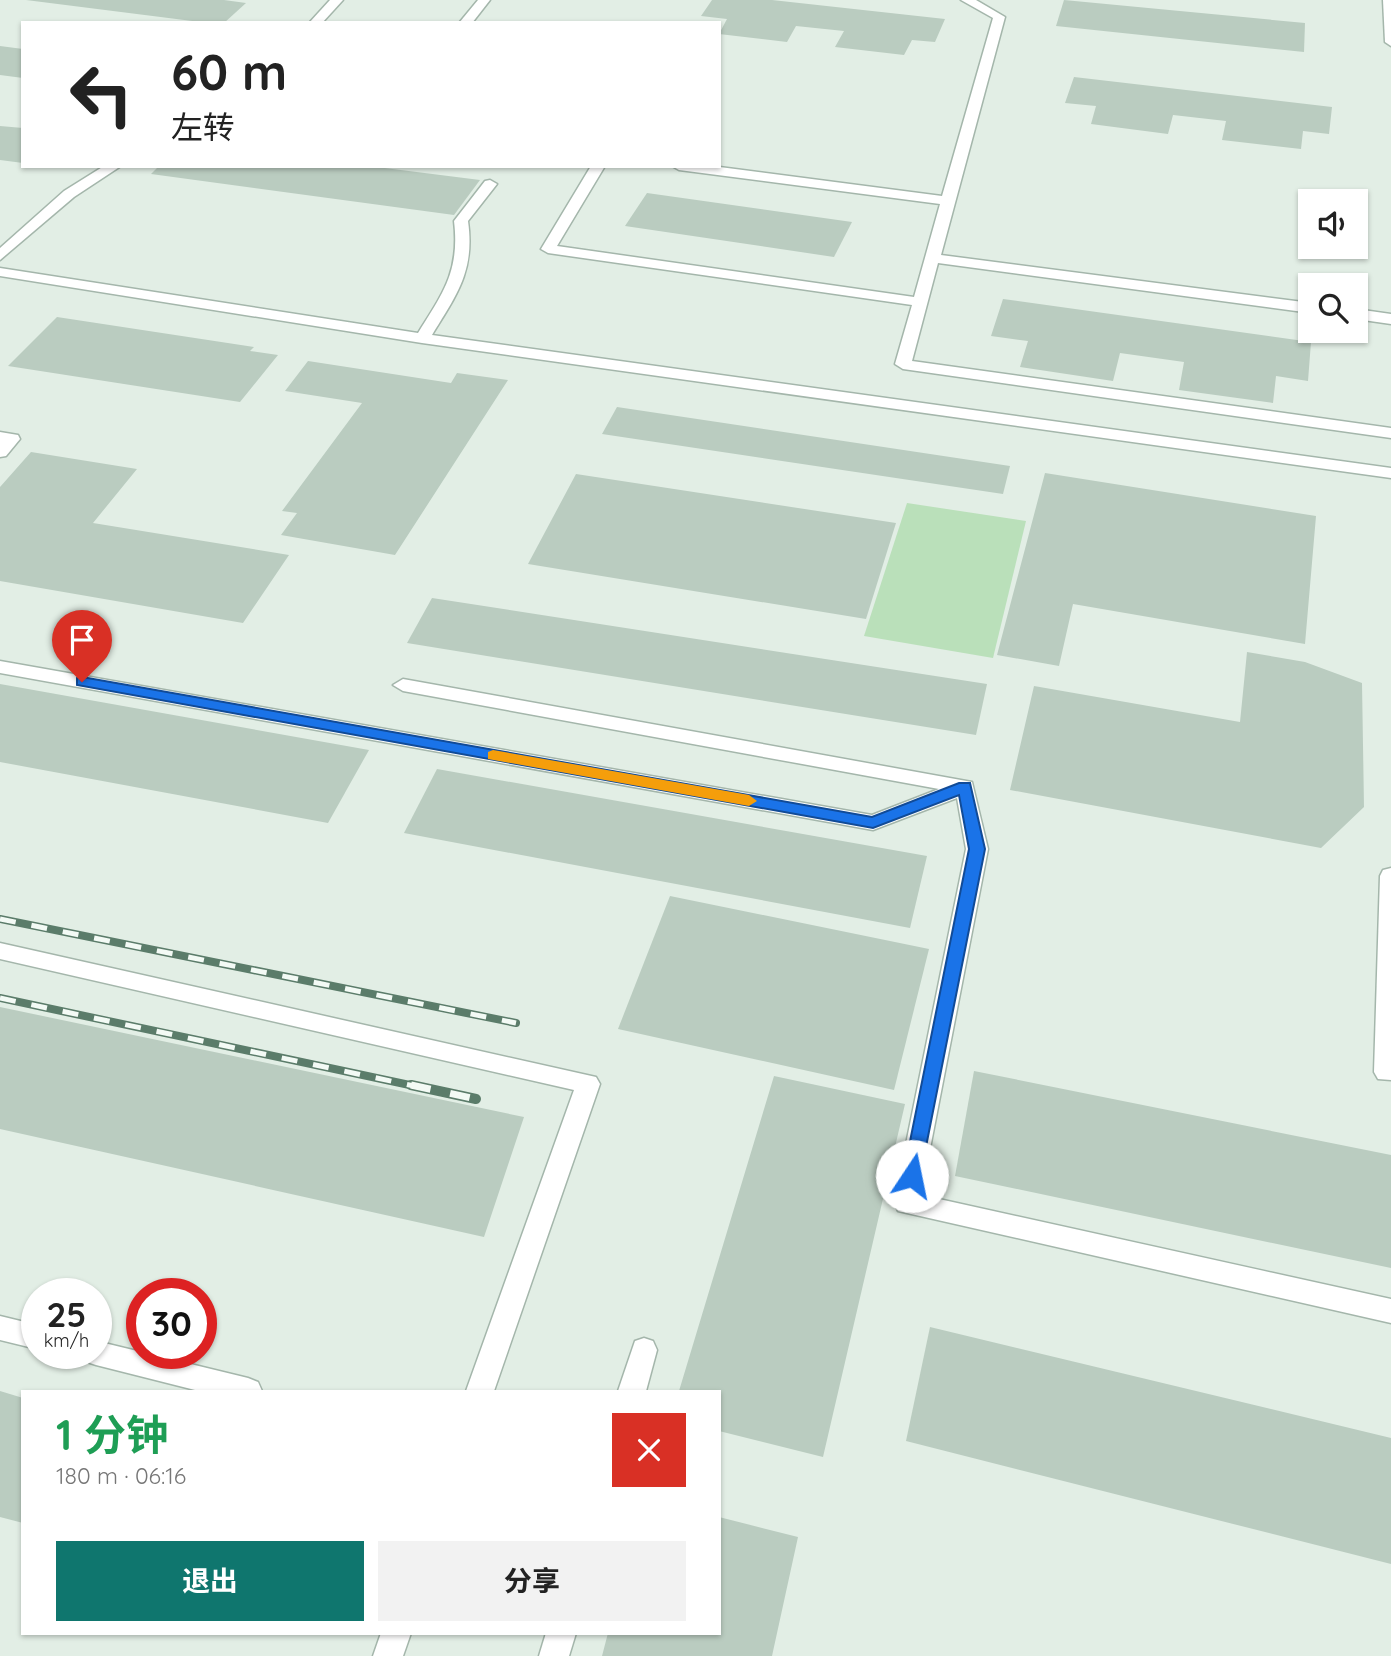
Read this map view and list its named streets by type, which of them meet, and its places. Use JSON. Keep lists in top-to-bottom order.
{
  "page": {
    "turn": ["60 m", "左转"],
    "speed": "25 km/h",
    "limit": "30",
    "heading": ["1 分钟", "180 m · 06:16"],
    "buttons": ["退出", "分享"]
  }
}
